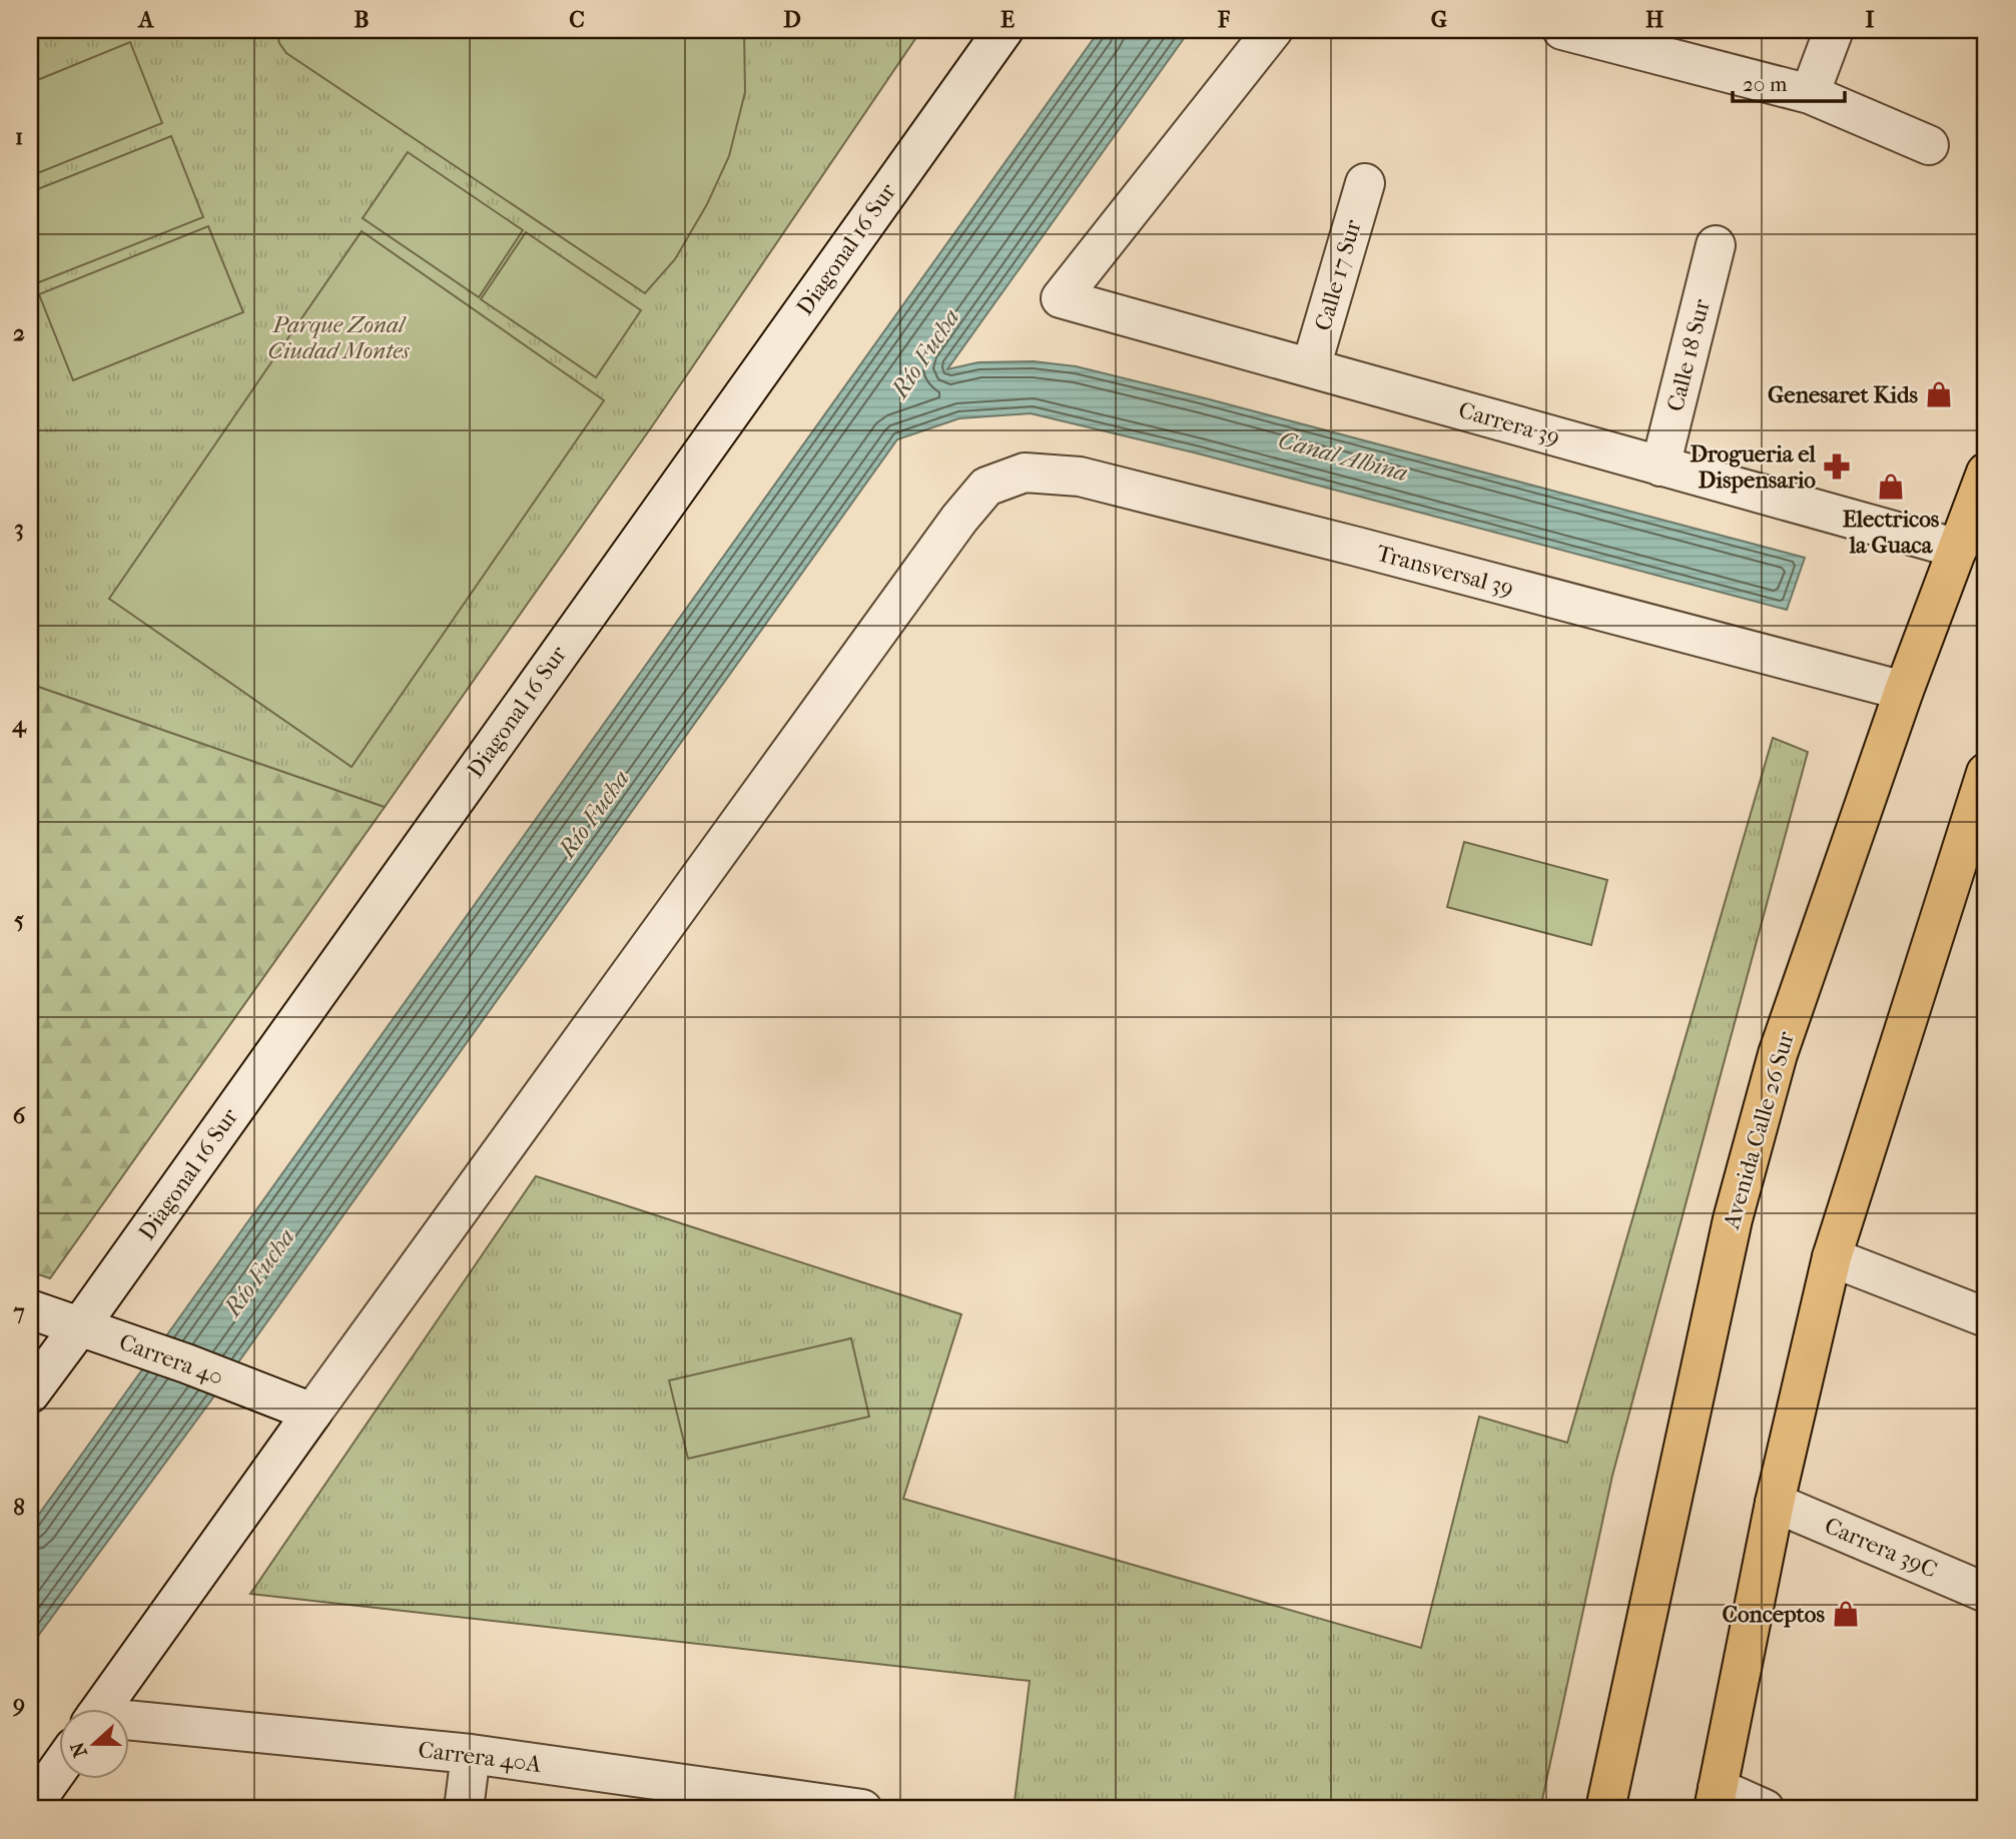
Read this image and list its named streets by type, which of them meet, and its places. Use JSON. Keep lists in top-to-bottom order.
{
  "streets": {
    "main road": ["Avenida Calle 26 Sur"],
    "street": [
      "Diagonal 16 Sur",
      "Calle 17 Sur",
      "Calle 18 Sur",
      "Carrera 39",
      "Transversal 39",
      "Carrera 40",
      "Carrera 39C",
      "Carrera 40A"
    ]
  },
  "crossings": [
    ["Diagonal 16 Sur", "Carrera 40"],
    ["Calle 17 Sur", "Carrera 39"],
    ["Calle 18 Sur", "Carrera 39"],
    ["Carrera 39", "Avenida Calle 26 Sur"],
    ["Transversal 39", "Avenida Calle 26 Sur"],
    ["Transversal 39", "Carrera 40"]
  ],
  "water": ["Río Fucha", "Canal Albina"],
  "parks": ["Parque Zonal Ciudad Montes"],
  "places": {
    "shop": ["Genesaret Kids", "Electricos la Guaca", "Conceptos"],
    "pharmacy": ["Drogueria el Dispensario"]
  },
  "scale_bar": "20 m",
  "north": "left",
  "grid": {
    "columns": [
      "A",
      "B",
      "C",
      "D",
      "E",
      "F",
      "G",
      "H",
      "I"
    ],
    "rows": [
      "1",
      "2",
      "3",
      "4",
      "5",
      "6",
      "7",
      "8",
      "9"
    ]
  }
}
